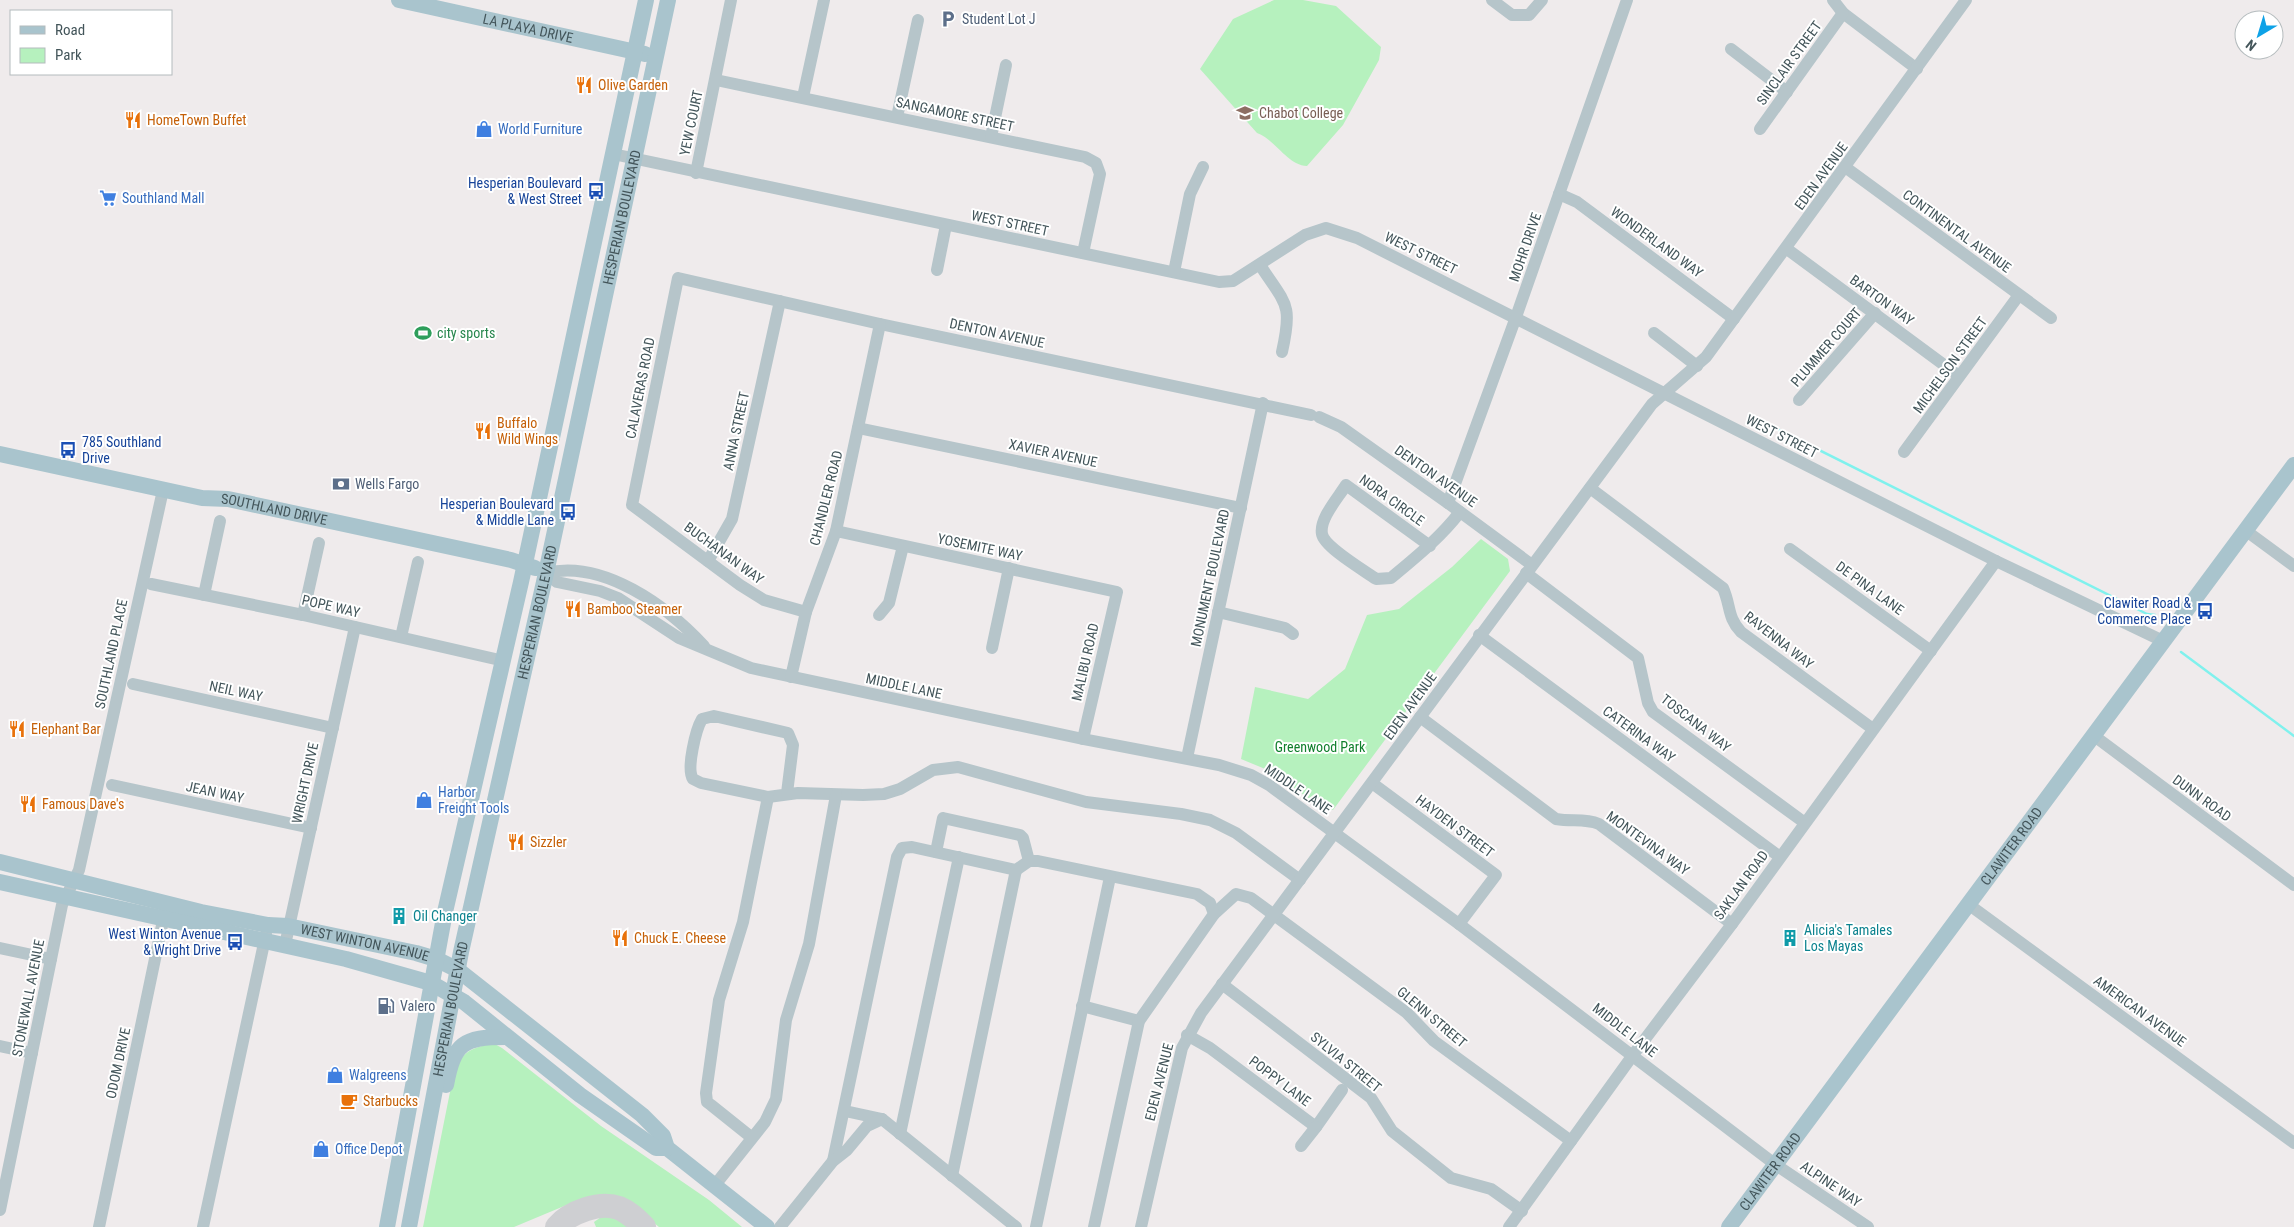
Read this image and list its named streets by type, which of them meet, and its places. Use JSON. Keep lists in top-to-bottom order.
{
  "streets": {
    "main road": [
      "LA PLAYA DRIVE",
      "HESPERIAN BOULEVARD",
      "SOUTHLAND DRIVE",
      "CLAWITER ROAD",
      "WEST WINTON AVENUE"
    ],
    "street": [
      "SINCLAIR STREET",
      "SANGAMORE STREET",
      "YEW COURT",
      "EDEN AVENUE",
      "WEST STREET",
      "CONTINENTAL AVENUE",
      "WONDERLAND WAY",
      "MOHR DRIVE",
      "BARTON WAY",
      "DENTON AVENUE",
      "PLUMMER COURT",
      "MICHELSON STREET",
      "CALAVERAS ROAD",
      "ANNA STREET",
      "XAVIER AVENUE",
      "CHANDLER ROAD",
      "NORA CIRCLE",
      "YOSEMITE WAY",
      "BUCHANAN WAY",
      "MONUMENT BOULEVARD",
      "DE PINA LANE",
      "POPE WAY",
      "RAVENNA WAY",
      "SOUTHLAND PLACE",
      "MALIBU ROAD",
      "MIDDLE LANE",
      "NEIL WAY",
      "TOSCANA WAY",
      "CATERINA WAY",
      "WRIGHT DRIVE",
      "JEAN WAY",
      "DUNN ROAD",
      "HAYDEN STREET",
      "MONTEVINA WAY",
      "SAKLAN ROAD",
      "STONEWALL AVENUE",
      "AMERICAN AVENUE",
      "GLENN STREET",
      "SYLVIA STREET",
      "ODOM DRIVE",
      "POPPY LANE",
      "ALPINE WAY"
    ]
  },
  "crossings": [
    ["LA PLAYA DRIVE", "HESPERIAN BOULEVARD"],
    ["SANGAMORE STREET", "YEW COURT"],
    ["SANGAMORE STREET", "WEST STREET"],
    ["YEW COURT", "WEST STREET"],
    ["EDEN AVENUE", "WEST STREET"],
    ["EDEN AVENUE", "CONTINENTAL AVENUE"],
    ["EDEN AVENUE", "WONDERLAND WAY"],
    ["EDEN AVENUE", "BARTON WAY"],
    ["EDEN AVENUE", "DENTON AVENUE"],
    ["EDEN AVENUE", "RAVENNA WAY"],
    ["EDEN AVENUE", "MIDDLE LANE"],
    ["EDEN AVENUE", "TOSCANA WAY"],
    ["EDEN AVENUE", "CATERINA WAY"],
    ["EDEN AVENUE", "HAYDEN STREET"],
    ["EDEN AVENUE", "MONTEVINA WAY"],
    ["EDEN AVENUE", "GLENN STREET"],
    ["EDEN AVENUE", "SYLVIA STREET"],
    ["EDEN AVENUE", "POPPY LANE"],
    ["HESPERIAN BOULEVARD", "WEST STREET"],
    ["HESPERIAN BOULEVARD", "SOUTHLAND DRIVE"],
    ["HESPERIAN BOULEVARD", "POPE WAY"],
    ["HESPERIAN BOULEVARD", "MIDDLE LANE"],
    ["HESPERIAN BOULEVARD", "WEST WINTON AVENUE"],
    ["WEST STREET", "MOHR DRIVE"],
    ["WEST STREET", "CLAWITER ROAD"],
    ["WEST STREET", "SAKLAN ROAD"],
    ["CONTINENTAL AVENUE", "MICHELSON STREET"],
    ["WONDERLAND WAY", "MOHR DRIVE"],
    ["MOHR DRIVE", "DENTON AVENUE"],
    ["BARTON WAY", "PLUMMER COURT"],
    ["BARTON WAY", "MICHELSON STREET"],
    ["DENTON AVENUE", "CALAVERAS ROAD"],
    ["DENTON AVENUE", "ANNA STREET"],
    ["DENTON AVENUE", "CHANDLER ROAD"],
    ["DENTON AVENUE", "NORA CIRCLE"],
    ["DENTON AVENUE", "MONUMENT BOULEVARD"],
    ["DENTON AVENUE", "TOSCANA WAY"],
    ["CALAVERAS ROAD", "BUCHANAN WAY"],
    ["ANNA STREET", "BUCHANAN WAY"],
    ["XAVIER AVENUE", "CHANDLER ROAD"],
    ["XAVIER AVENUE", "MONUMENT BOULEVARD"],
    ["CHANDLER ROAD", "YOSEMITE WAY"],
    ["CHANDLER ROAD", "BUCHANAN WAY"],
    ["CHANDLER ROAD", "MIDDLE LANE"],
    ["SOUTHLAND DRIVE", "SOUTHLAND PLACE"],
    ["SOUTHLAND DRIVE", "MIDDLE LANE"],
    ["YOSEMITE WAY", "MALIBU ROAD"],
    ["MONUMENT BOULEVARD", "MIDDLE LANE"],
    ["DE PINA LANE", "SAKLAN ROAD"],
    ["POPE WAY", "WRIGHT DRIVE"],
    ["RAVENNA WAY", "SAKLAN ROAD"],
    ["SOUTHLAND PLACE", "WEST WINTON AVENUE"],
    ["SOUTHLAND PLACE", "STONEWALL AVENUE"],
    ["MALIBU ROAD", "MIDDLE LANE"],
    ["MIDDLE LANE", "HAYDEN STREET"],
    ["MIDDLE LANE", "CLAWITER ROAD"],
    ["MIDDLE LANE", "SAKLAN ROAD"],
    ["MIDDLE LANE", "ALPINE WAY"],
    ["NEIL WAY", "WRIGHT DRIVE"],
    ["TOSCANA WAY", "SAKLAN ROAD"],
    ["CATERINA WAY", "SAKLAN ROAD"],
    ["WRIGHT DRIVE", "JEAN WAY"],
    ["WRIGHT DRIVE", "WEST WINTON AVENUE"],
    ["DUNN ROAD", "CLAWITER ROAD"],
    ["MONTEVINA WAY", "SAKLAN ROAD"],
    ["CLAWITER ROAD", "AMERICAN AVENUE"],
    ["CLAWITER ROAD", "ALPINE WAY"],
    ["SAKLAN ROAD", "GLENN STREET"],
    ["SAKLAN ROAD", "SYLVIA STREET"],
    ["WEST WINTON AVENUE", "STONEWALL AVENUE"],
    ["WEST WINTON AVENUE", "ODOM DRIVE"]
  ],
  "parks": ["Greenwood Park"],
  "places": {
    "parking": ["Student Lot J"],
    "restaurant": [
      "Olive Garden",
      "HomeTown Buffet",
      "Buffalo Wild Wings",
      "Bamboo Steamer",
      "Elephant Bar",
      "Famous Dave's",
      "Sizzler",
      "Chuck E. Cheese"
    ],
    "school or university": ["Chabot College"],
    "shop": [
      "World Furniture",
      "Harbor Freight Tools",
      "Walgreens",
      "Office Depot"
    ],
    "bus stop": [
      "Hesperian Boulevard & West Street",
      "785 Southland Drive",
      "Hesperian Boulevard & Middle Lane",
      "Clawiter Road & Commerce Place",
      "West Winton Avenue & Wright Drive"
    ],
    "supermarket": ["Southland Mall"],
    "sports": ["city sports"],
    "bank": ["Wells Fargo"],
    "building": ["Oil Changer", "Alicia's Tamales Los Mayas"],
    "fuel station": ["Valero"],
    "cafe": ["Starbucks"]
  },
  "legend": ["Road", "Park"],
  "north": "bottom left"
}
